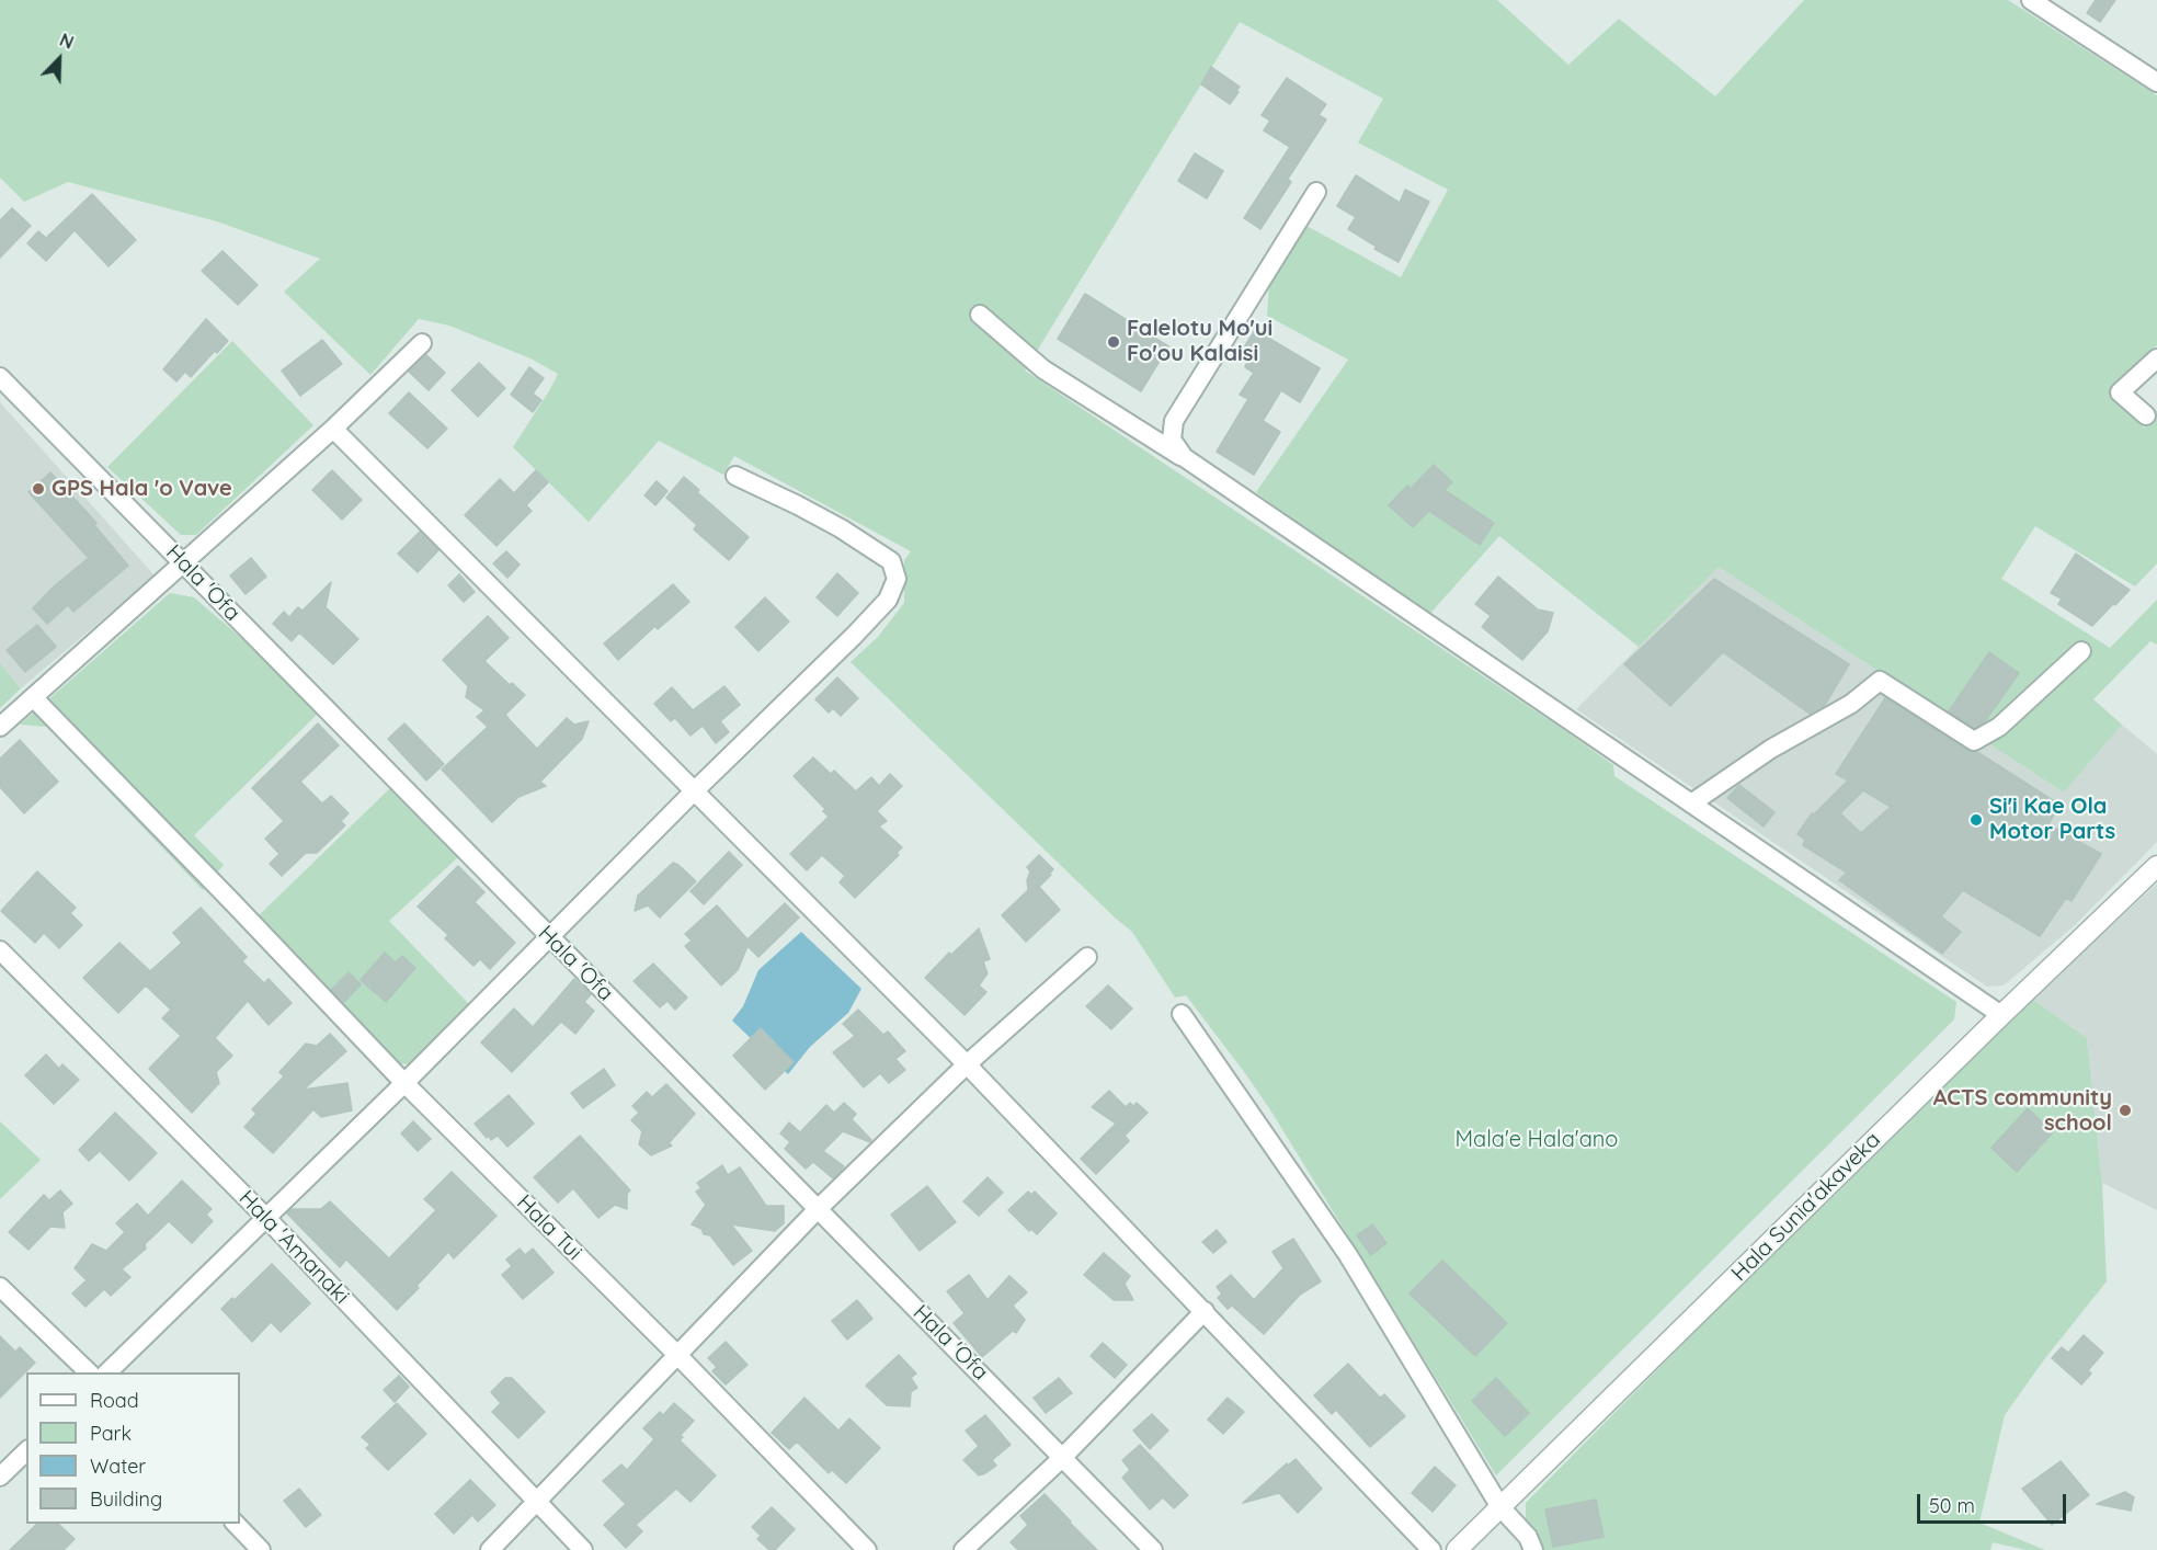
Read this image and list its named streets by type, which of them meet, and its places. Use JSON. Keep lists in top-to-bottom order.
{
  "streets": {
    "street": [
      "Hala 'Ofa",
      "Hala Sunia'akaveka",
      "Hala Tui",
      "Hala 'Amanaki"
    ]
  },
  "parks": ["Mala'e Hala'ano"],
  "places": [
    "Falelotu Mo'ui Fo'ou Kalaisi",
    "GPS Hala 'o Vave",
    "Si'i Kae Ola Motor Parts",
    "ACTS community school"
  ],
  "legend": [
    "Road",
    "Park",
    "Water",
    "Building"
  ],
  "scale_bar": "50 m",
  "north": "top right"
}
